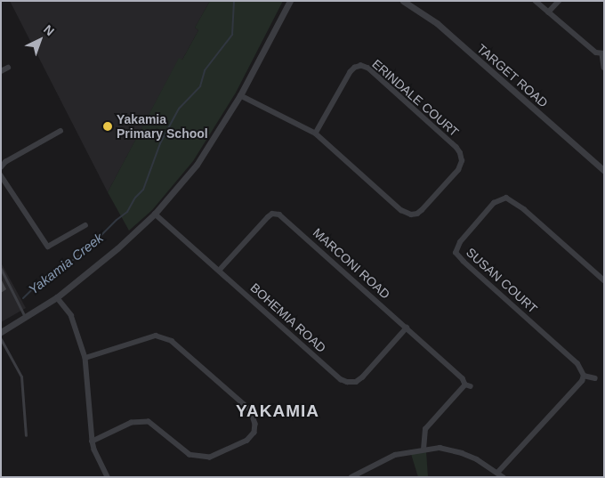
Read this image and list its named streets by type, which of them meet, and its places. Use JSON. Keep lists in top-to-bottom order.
{
  "streets": {
    "street": [
      "TARGET ROAD",
      "ERINDALE COURT",
      "MARCONI ROAD",
      "SUSAN COURT",
      "BOHEMIA ROAD"
    ]
  },
  "crossings": [
    ["MARCONI ROAD", "BOHEMIA ROAD"]
  ],
  "districts": ["YAKAMIA"],
  "water": ["Yakamia Creek"],
  "places": ["Yakamia Primary School"],
  "north": "top right"
}
